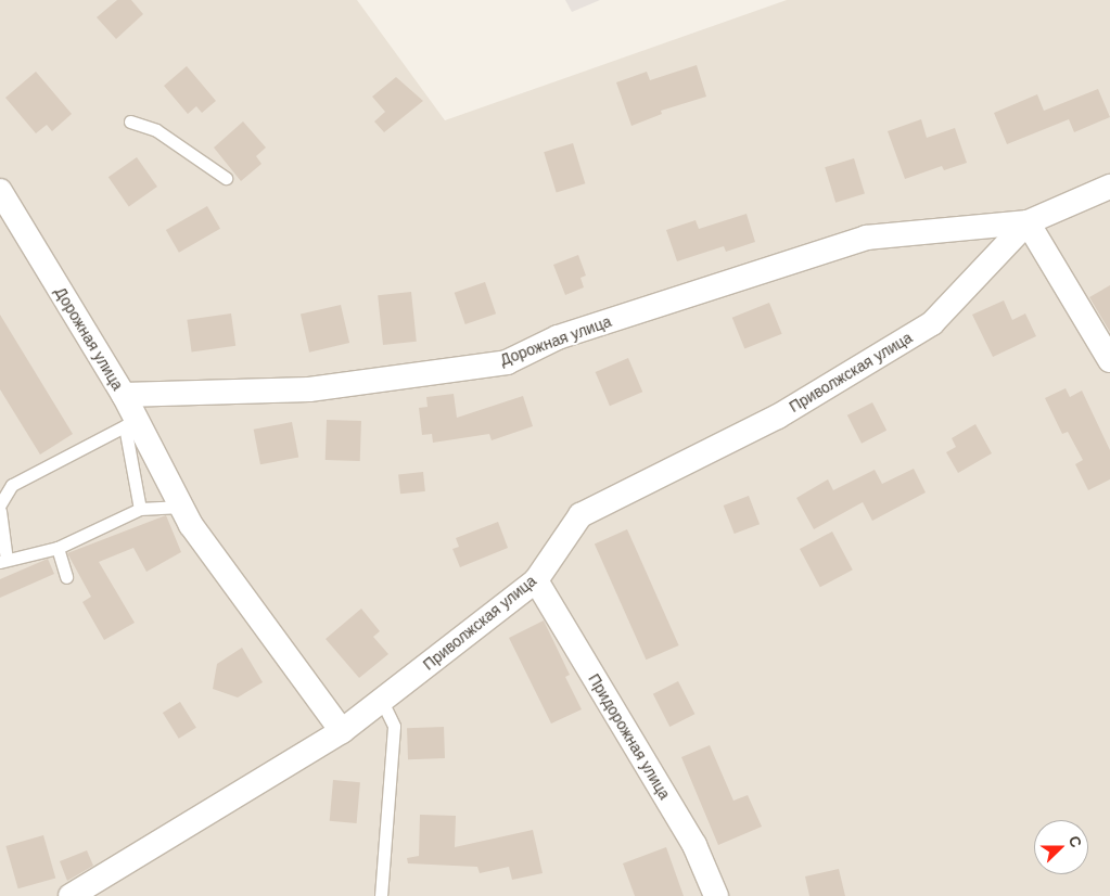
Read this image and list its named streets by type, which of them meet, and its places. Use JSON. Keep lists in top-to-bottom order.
{
  "streets": {
    "street": ["Дорожная улица", "Приволжская улица", "Придорожная улица"]
  },
  "crossings": [
    ["Дорожная улица", "Приволжская улица"],
    ["Приволжская улица", "Придорожная улица"]
  ],
  "north": "right"
}
